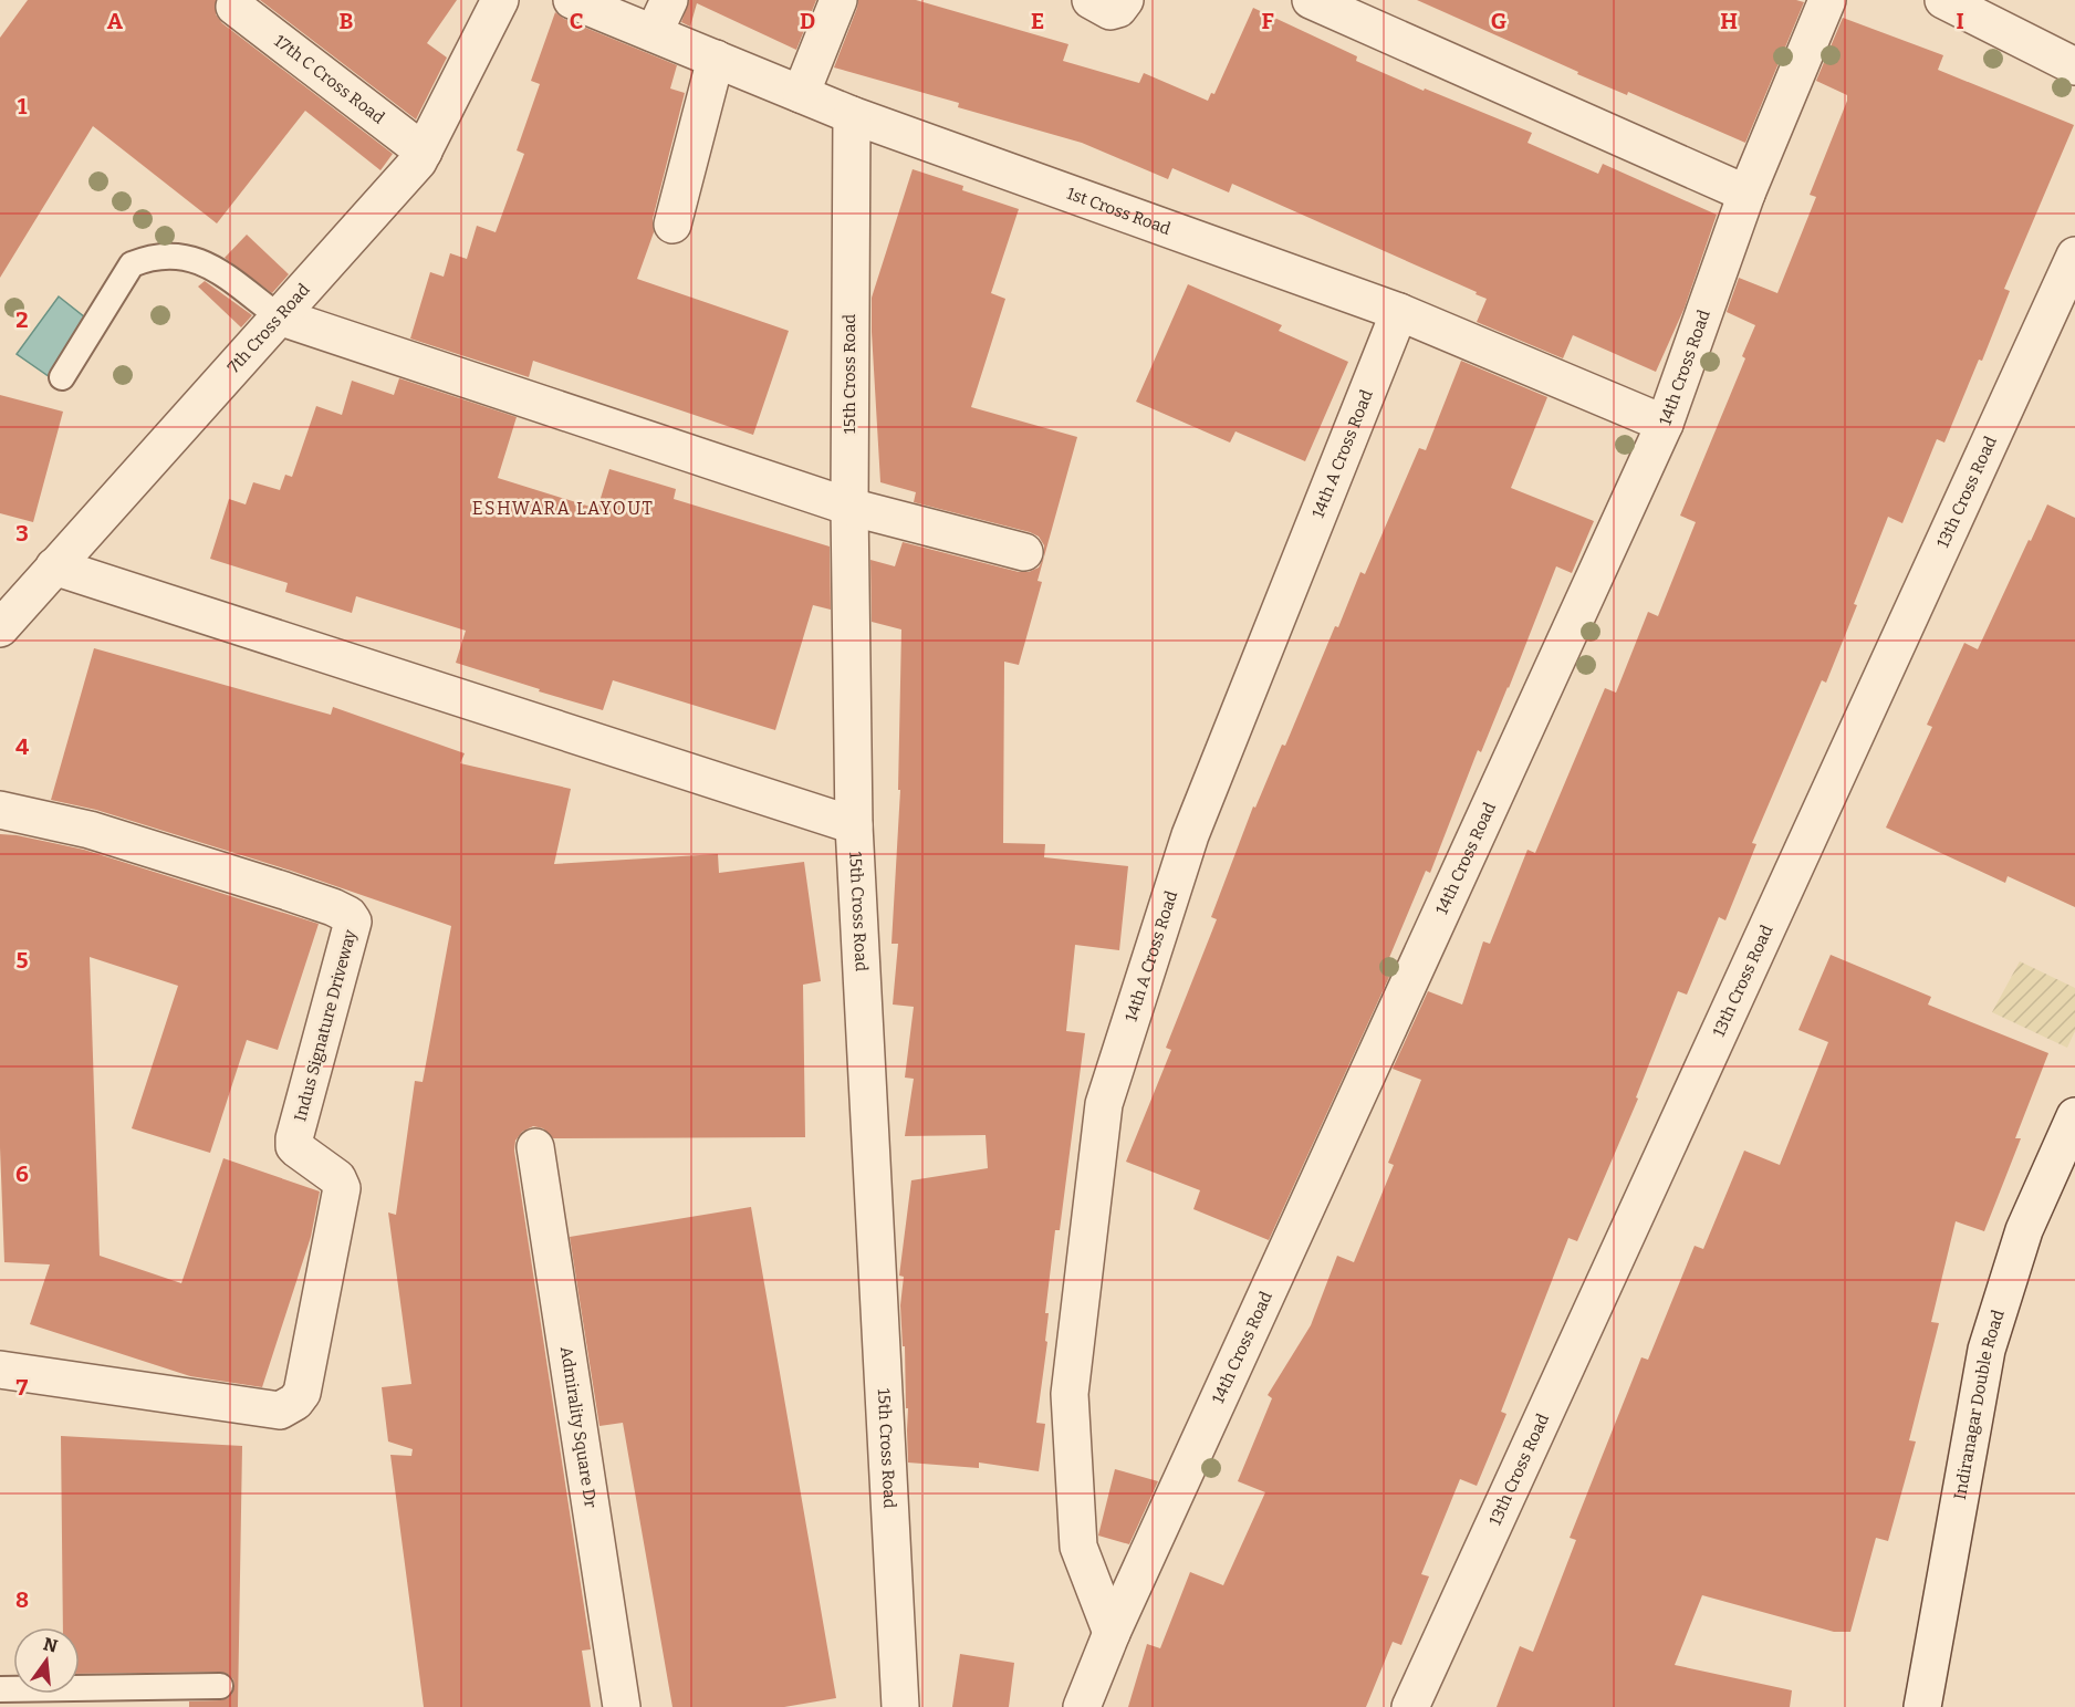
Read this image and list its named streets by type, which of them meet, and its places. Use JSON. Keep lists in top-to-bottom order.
{
  "streets": {
    "street": [
      "17th C Cross Road",
      "1st Cross Road",
      "7th Cross Road",
      "14th Cross Road",
      "15th Cross Road",
      "14th A Cross Road",
      "13th Cross Road",
      "Indus Signature Driveway",
      "Indiranagar Double Road",
      "Admirality Square Dr"
    ]
  },
  "crossings": [
    ["17th C Cross Road", "7th Cross Road"],
    ["1st Cross Road", "14th Cross Road"],
    ["1st Cross Road", "15th Cross Road"],
    ["1st Cross Road", "14th A Cross Road"],
    ["14th Cross Road", "14th A Cross Road"]
  ],
  "districts": ["ESHWARA LAYOUT"],
  "north": "top",
  "grid": {
    "columns": [
      "A",
      "B",
      "C",
      "D",
      "E",
      "F",
      "G",
      "H",
      "I"
    ],
    "rows": [
      "1",
      "2",
      "3",
      "4",
      "5",
      "6",
      "7",
      "8"
    ]
  }
}
